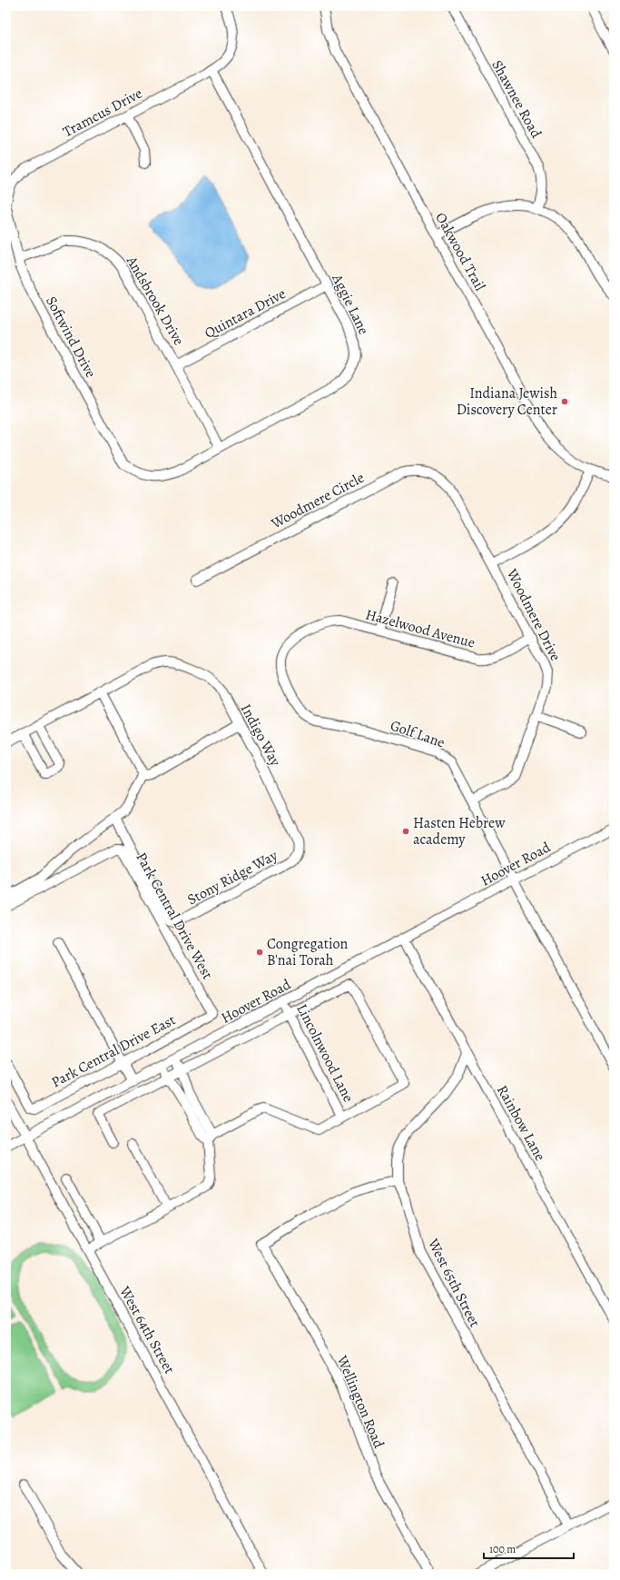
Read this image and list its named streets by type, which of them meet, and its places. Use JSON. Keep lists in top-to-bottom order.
{
  "streets": {
    "street": [
      "Shawnee Road",
      "Tramcus Drive",
      "Oakwood Trail",
      "Andsbrook Drive",
      "Aggie Lane",
      "Quintara Drive",
      "Softwind Drive",
      "Woodmere Circle",
      "Woodmere Drive",
      "Hazelwood Avenue",
      "Golf Lane",
      "Indigo Way",
      "Hoover Road",
      "Stony Ridge Way",
      "Park Central Drive West",
      "Park Central Drive East",
      "Lincolnwood Lane",
      "Rainbow Lane",
      "West 65th Street",
      "West 64th Street",
      "Wellington Road"
    ]
  },
  "crossings": [
    ["Tramcus Drive", "Aggie Lane"],
    ["Andsbrook Drive", "Aggie Lane"],
    ["Andsbrook Drive", "Quintara Drive"],
    ["Andsbrook Drive", "Softwind Drive"],
    ["Aggie Lane", "Quintara Drive"],
    ["Aggie Lane", "Softwind Drive"],
    ["Woodmere Circle", "Woodmere Drive"],
    ["Woodmere Drive", "Hazelwood Avenue"],
    ["Woodmere Drive", "Golf Lane"],
    ["Hazelwood Avenue", "Golf Lane"],
    ["Golf Lane", "Hoover Road"],
    ["Indigo Way", "Stony Ridge Way"],
    ["Hoover Road", "Lincolnwood Lane"],
    ["Hoover Road", "Rainbow Lane"],
    ["Hoover Road", "West 64th Street"],
    ["Park Central Drive West", "Park Central Drive East"],
    ["Rainbow Lane", "West 65th Street"],
    ["West 65th Street", "Wellington Road"]
  ],
  "places": ["Indiana Jewish Discovery Center", "Hasten Hebrew academy", "Congregation B'nai Torah"],
  "scale_bar": "100 m"
}
